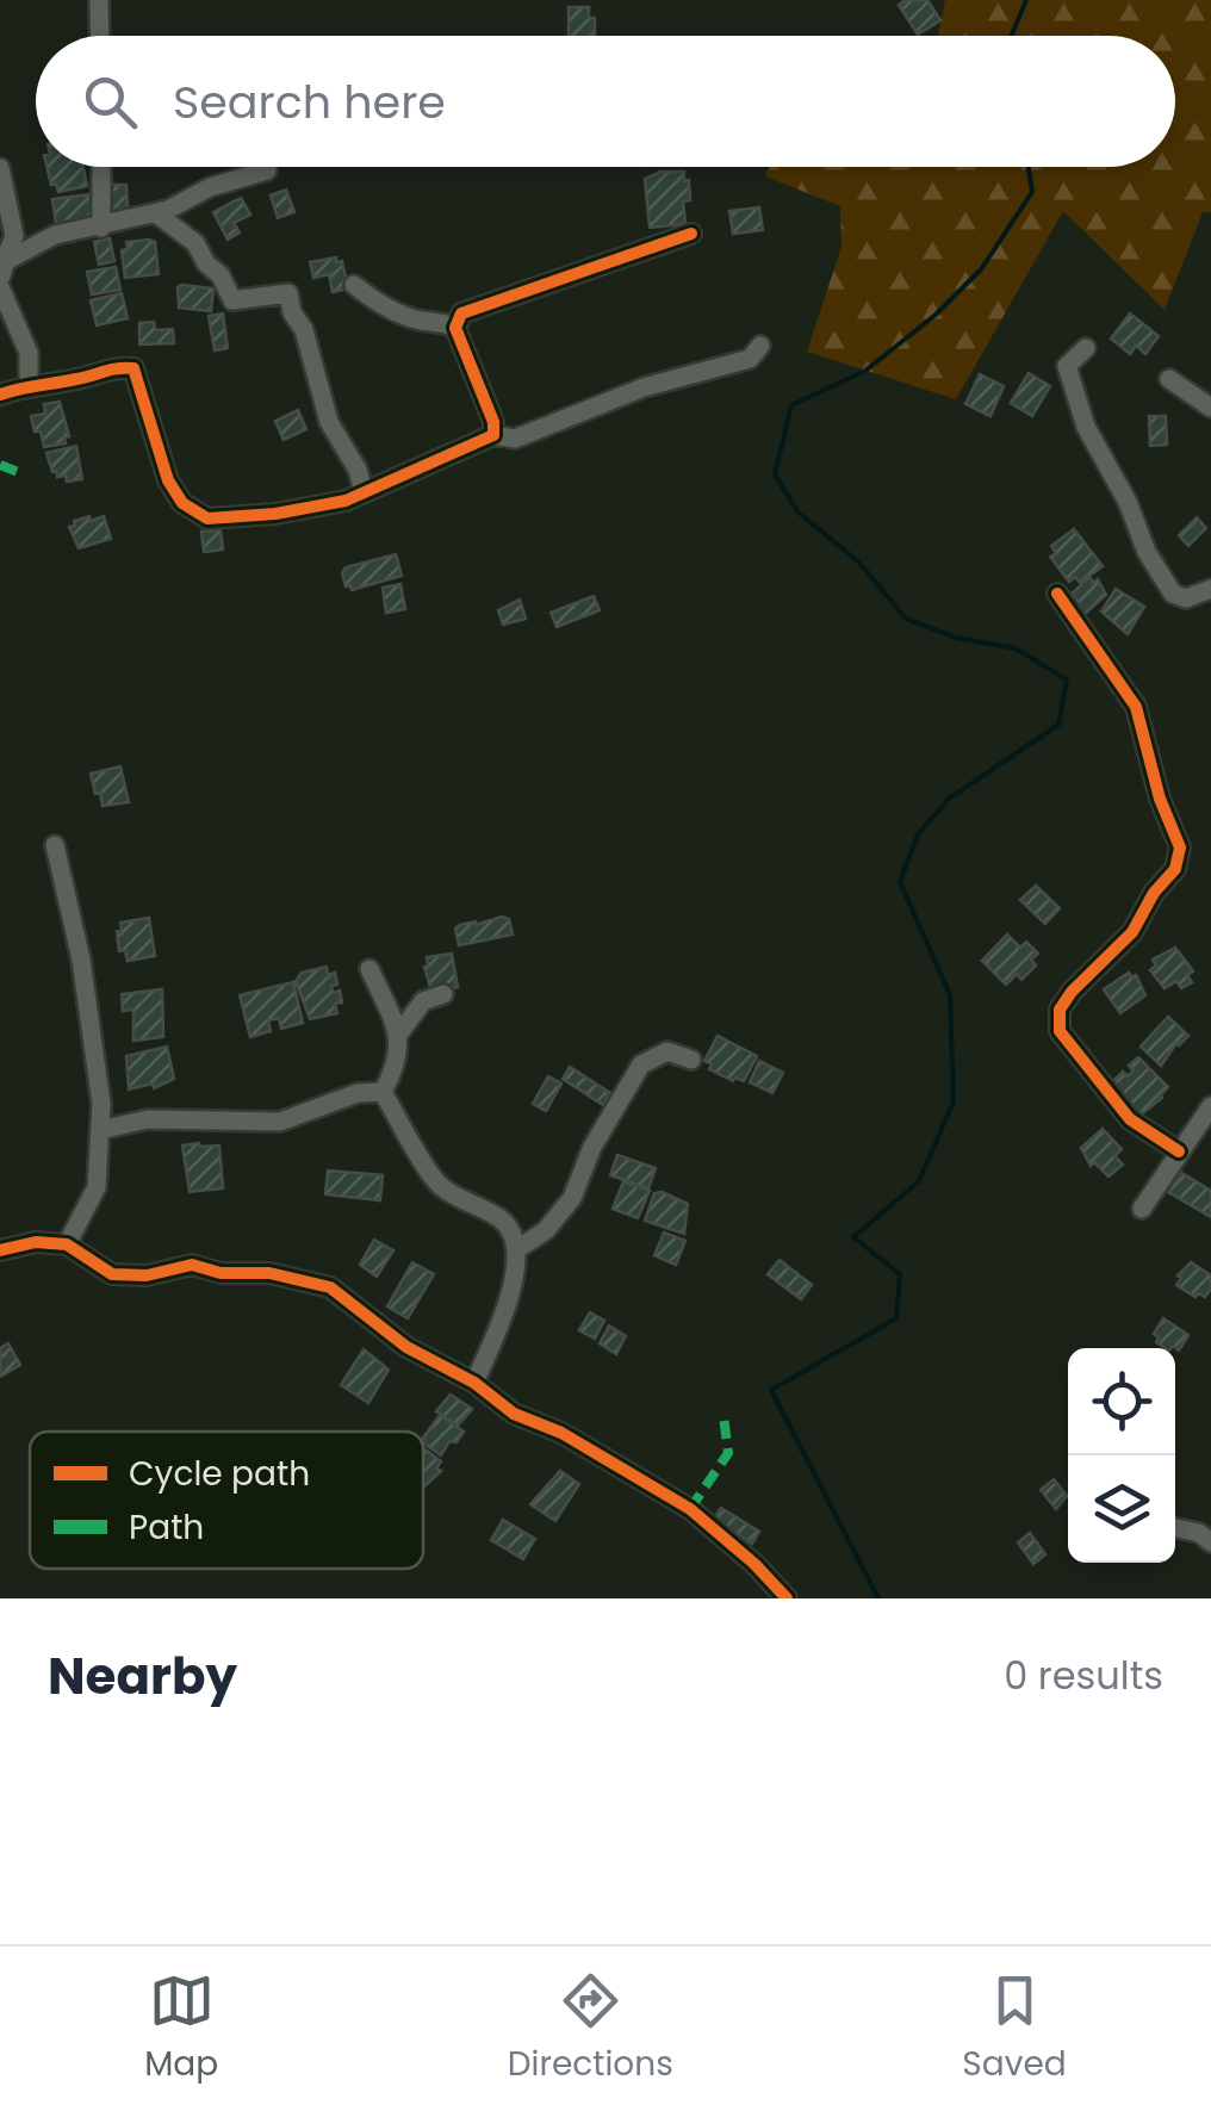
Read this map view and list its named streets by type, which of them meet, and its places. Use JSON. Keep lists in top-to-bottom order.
{
  "legend": ["Cycle path", "Path"],
  "page": {
    "search": "Search here",
    "heading": ["Nearby", "0 results"],
    "nav": ["Map", "Directions", "Saved"]
  }
}
